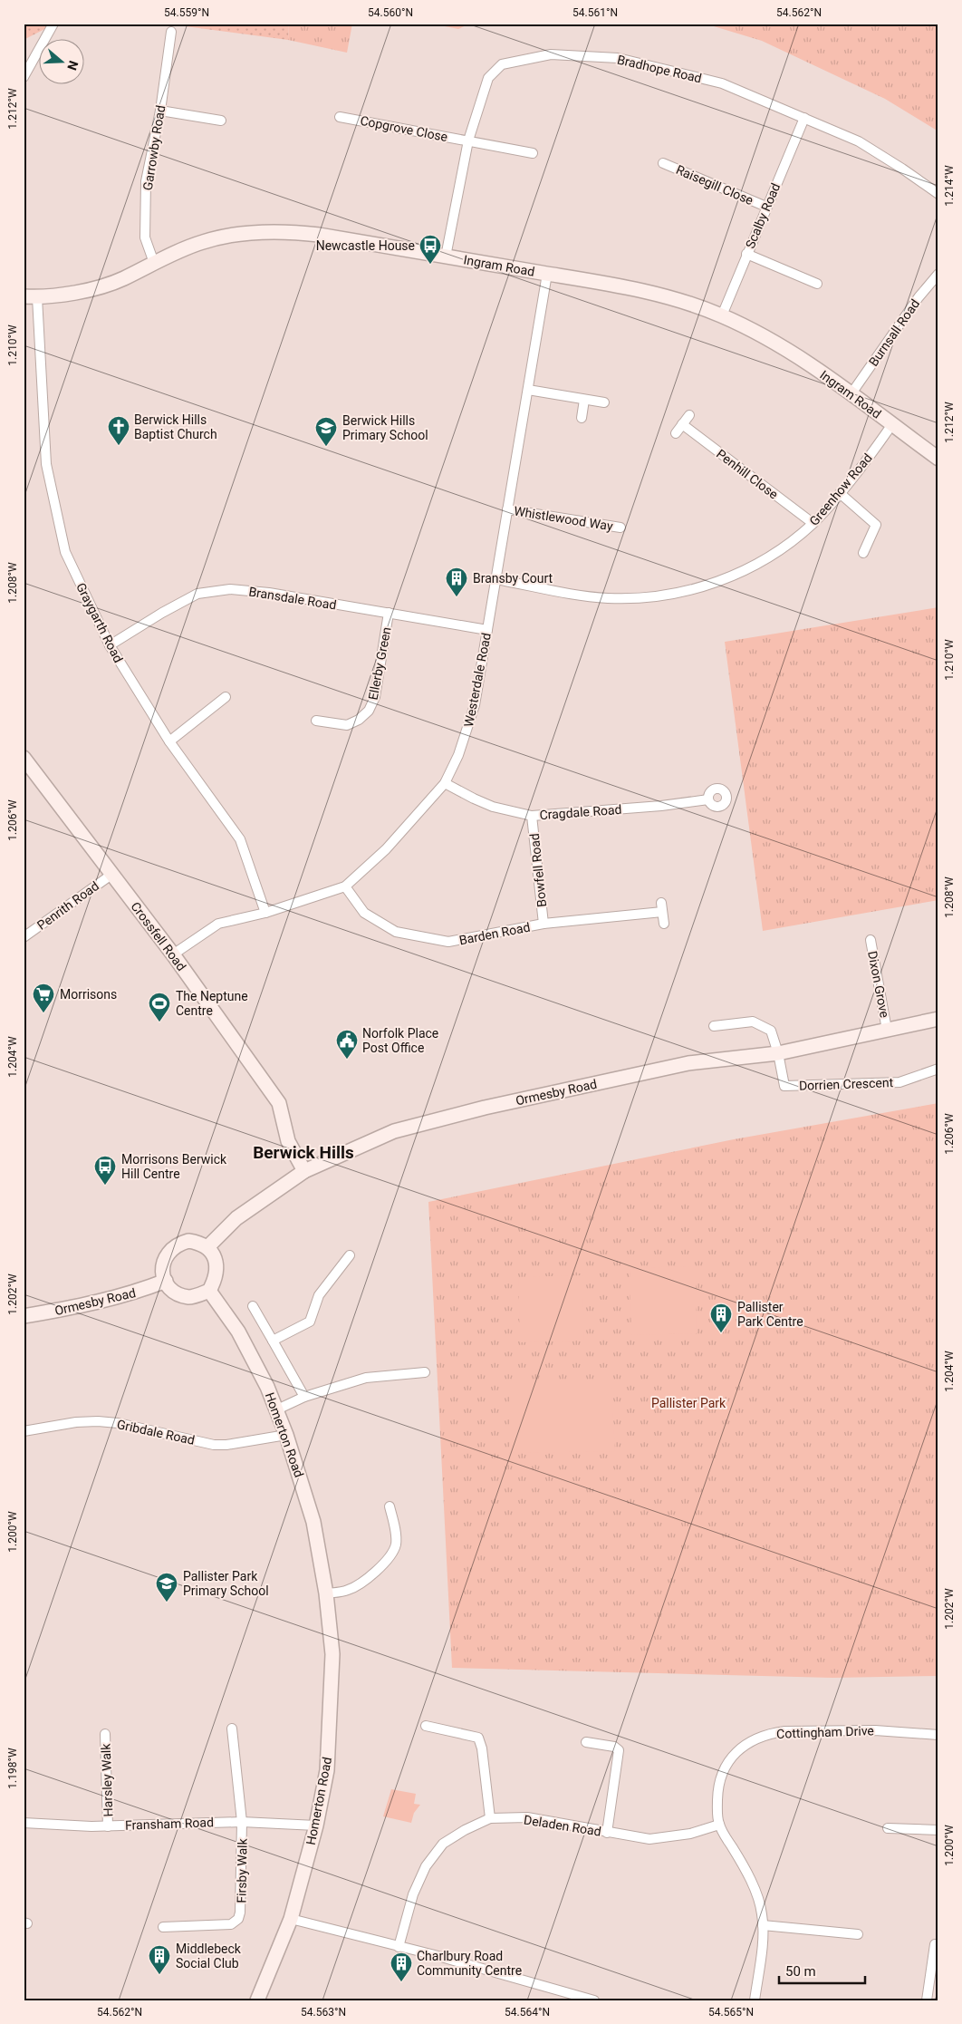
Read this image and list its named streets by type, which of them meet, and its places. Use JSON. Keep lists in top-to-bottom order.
{
  "streets": {
    "street": [
      "Bradhope Road",
      "Copgrove Close",
      "Garrowby Road",
      "Raisegill Close",
      "Scalby Road",
      "Ingram Road",
      "Burnsall Road",
      "Penhill Close",
      "Greenhow Road",
      "Whistlewood Way",
      "Bransdale Road",
      "Graygarth Road",
      "Ellerby Green",
      "Westerdale Road",
      "Cragdale Road",
      "Bowfell Road",
      "Penrith Road",
      "Barden Road",
      "Crossfell Road",
      "Dixon Grove",
      "Dorrien Crescent",
      "Ormesby Road",
      "Gribdale Road",
      "Homerton Road",
      "Cottingham Drive",
      "Harsley Walk",
      "Fransham Road",
      "Deladen Road",
      "Firsby Walk"
    ]
  },
  "crossings": [
    ["Bradhope Road", "Copgrove Close"],
    ["Bradhope Road", "Scalby Road"],
    ["Bradhope Road", "Ingram Road"],
    ["Garrowby Road", "Ingram Road"],
    ["Raisegill Close", "Scalby Road"],
    ["Scalby Road", "Ingram Road"],
    ["Ingram Road", "Burnsall Road"],
    ["Ingram Road", "Greenhow Road"],
    ["Ingram Road", "Graygarth Road"],
    ["Ingram Road", "Westerdale Road"],
    ["Penhill Close", "Greenhow Road"],
    ["Greenhow Road", "Westerdale Road"],
    ["Whistlewood Way", "Westerdale Road"],
    ["Bransdale Road", "Graygarth Road"],
    ["Bransdale Road", "Ellerby Green"],
    ["Bransdale Road", "Westerdale Road"],
    ["Graygarth Road", "Westerdale Road"],
    ["Westerdale Road", "Cragdale Road"],
    ["Westerdale Road", "Barden Road"],
    ["Westerdale Road", "Crossfell Road"],
    ["Cragdale Road", "Bowfell Road"],
    ["Bowfell Road", "Barden Road"],
    ["Penrith Road", "Crossfell Road"],
    ["Crossfell Road", "Ormesby Road"],
    ["Dixon Grove", "Ormesby Road"],
    ["Dorrien Crescent", "Ormesby Road"],
    ["Ormesby Road", "Homerton Road"],
    ["Gribdale Road", "Homerton Road"],
    ["Homerton Road", "Fransham Road"],
    ["Cottingham Drive", "Deladen Road"],
    ["Harsley Walk", "Fransham Road"],
    ["Fransham Road", "Firsby Walk"]
  ],
  "districts": ["Berwick Hills"],
  "parks": ["Pallister Park"],
  "places": {
    "bus stop": ["Newcastle House", "Morrisons Berwick Hill Centre"],
    "church": ["Berwick Hills Baptist Church"],
    "school or university": ["Berwick Hills Primary School", "Pallister Park Primary School"],
    "building": [
      "Bransby Court",
      "Pallister Park Centre",
      "Middlebeck Social Club",
      "Charlbury Road Community Centre"
    ],
    "supermarket": ["Morrisons"],
    "sports": ["The Neptune Centre"],
    "public building": ["Norfolk Place Post Office"]
  },
  "scale_bar": "50 m",
  "north": "right",
  "coordinates": [
    "54.559°N",
    "54.560°N",
    "54.561°N",
    "54.562°N",
    "1.212°W",
    "1.214°W",
    "1.210°W",
    "1.208°W",
    "1.206°W",
    "1.204°W",
    "1.202°W",
    "1.200°W",
    "1.198°W",
    "54.563°N",
    "54.564°N",
    "54.565°N"
  ]
}
